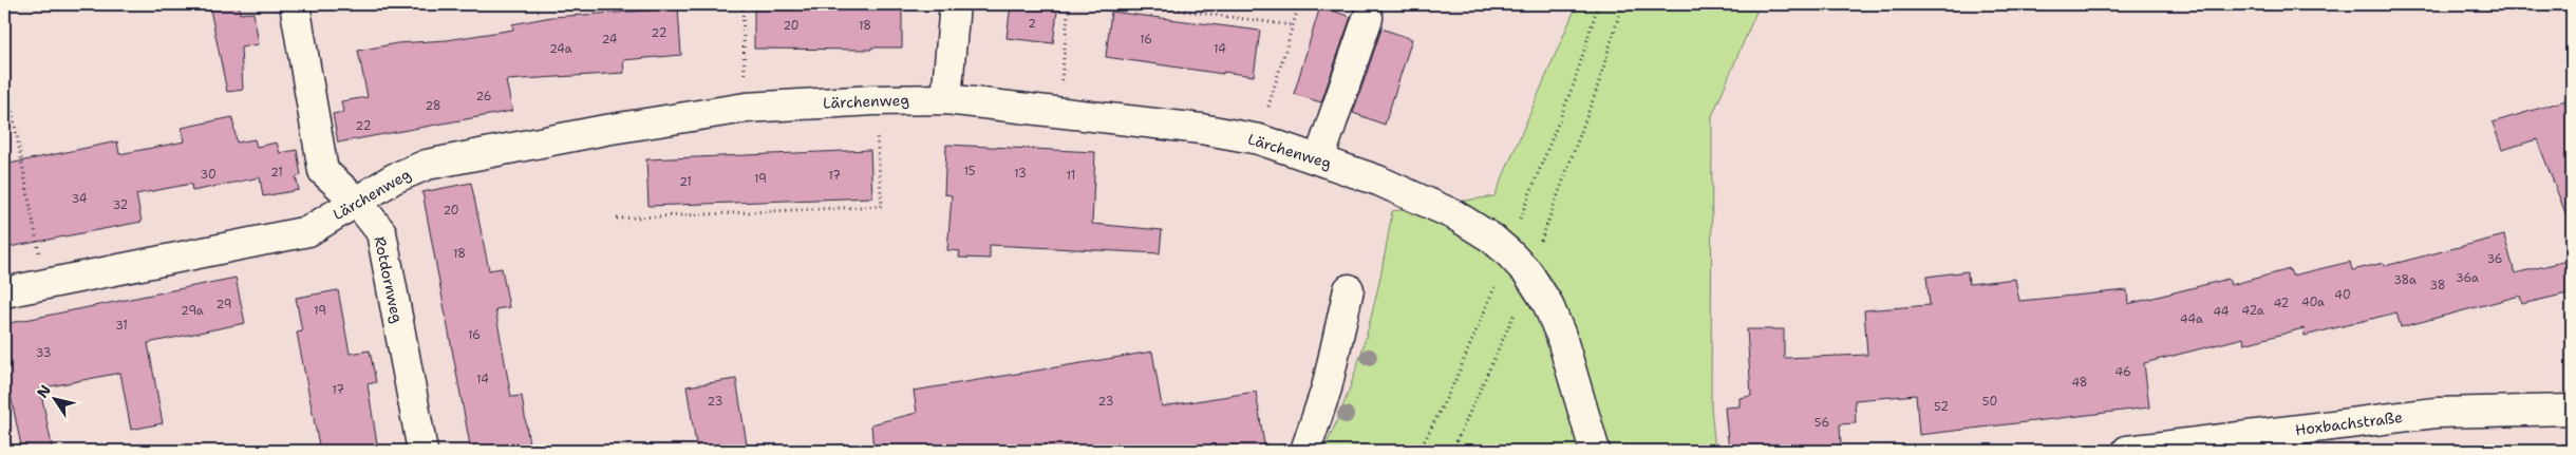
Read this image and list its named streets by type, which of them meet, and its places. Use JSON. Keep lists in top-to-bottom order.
{
  "streets": {
    "street": ["Lärchenweg", "Rotdornweg", "Hoxbachstraße"]
  },
  "crossings": [
    ["Lärchenweg", "Rotdornweg"]
  ],
  "house_numbers": [
    "2",
    "20",
    "18",
    "22",
    "24",
    "16",
    "24a",
    "14",
    "26",
    "28",
    "22",
    "15",
    "21",
    "13",
    "30",
    "17",
    "11",
    "19",
    "21",
    "34",
    "32",
    "20",
    "18",
    "36",
    "36a",
    "38a",
    "38",
    "40",
    "40a",
    "42",
    "29",
    "29a",
    "19",
    "42a",
    "44",
    "44a",
    "31",
    "16",
    "33",
    "46",
    "14",
    "48",
    "17",
    "23",
    "23",
    "50",
    "52",
    "56"
  ],
  "north": "top left"
}
